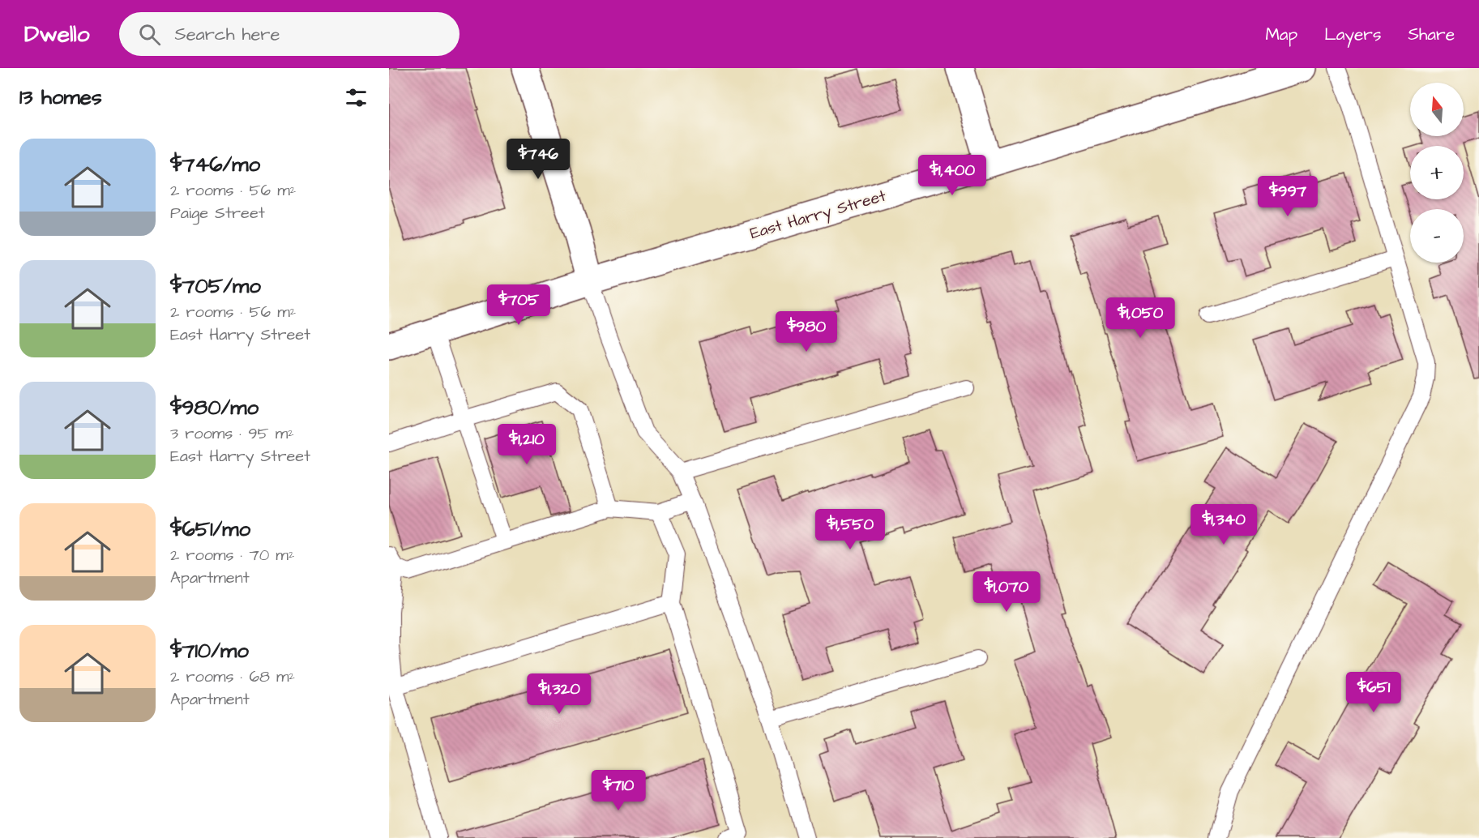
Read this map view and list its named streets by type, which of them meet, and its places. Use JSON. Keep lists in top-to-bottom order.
{
  "streets": {
    "main road": ["East Harry Street"]
  },
  "north": "top",
  "page": {
    "header": "Dwello",
    "search": "Search here",
    "nav": ["Map", "Layers", "Share"],
    "heading": "13 homes",
    "map_buttons": ["+", "−"],
    "list": [
      {
        "name": "$746/mo",
        "note": "2 rooms · 56 m² · Paige Street"
      },
      {
        "name": "$705/mo",
        "note": "2 rooms · 56 m² · East Harry Street"
      },
      {
        "name": "$980/mo",
        "note": "3 rooms · 95 m² · East Harry Street"
      },
      {
        "name": "$651/mo",
        "note": "2 rooms · 70 m² · Apartment"
      },
      {
        "name": "$710/mo",
        "note": "2 rooms · 68 m² · Apartment"
      }
    ],
    "price": [
      "$746",
      "$1,400",
      "$997",
      "$705",
      "$1,050",
      "$980",
      "$1,210",
      "$1,340",
      "$1,550",
      "$1,070",
      "$651",
      "$1,320",
      "$710"
    ]
  }
}
